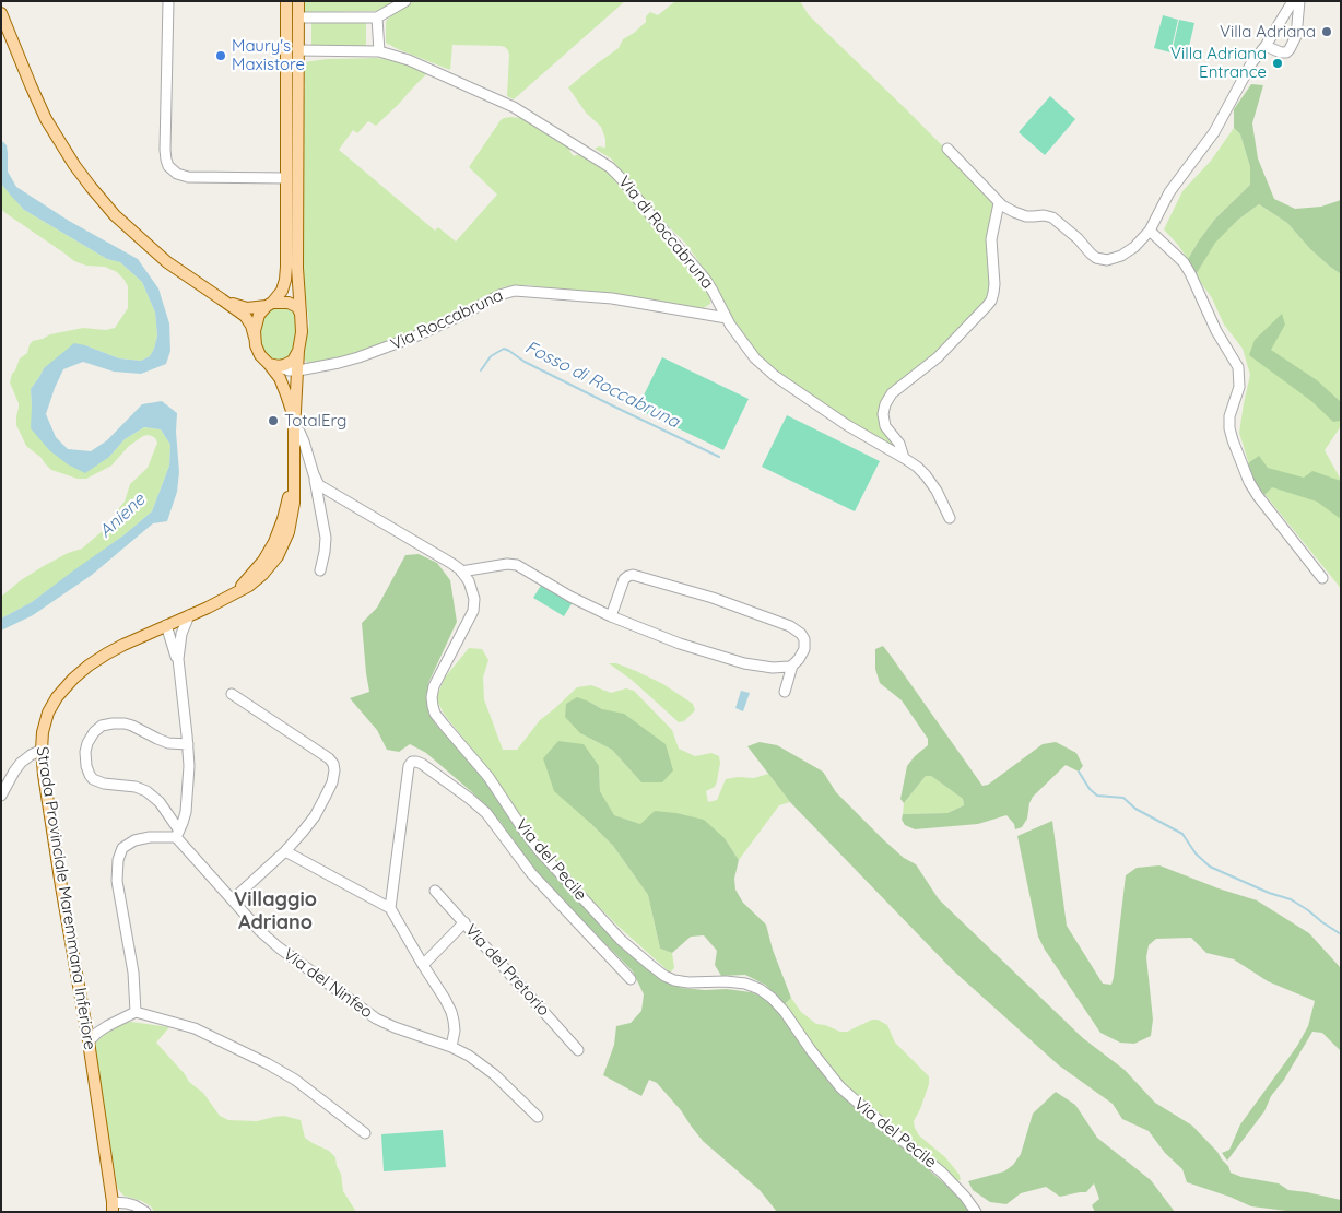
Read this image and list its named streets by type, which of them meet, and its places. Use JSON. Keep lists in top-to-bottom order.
{
  "streets": {
    "main road": ["Strada Provinciale Maremmana Inferiore"],
    "street": [
      "Via di Roccabruna",
      "Via Roccabruna",
      "Via del Pecile",
      "Via del Pretorio",
      "Via del Ninfeo"
    ]
  },
  "crossings": [
    ["Via di Roccabruna", "Via Roccabruna"],
    ["Via Roccabruna", "Strada Provinciale Maremmana Inferiore"],
    ["Via del Pecile", "Strada Provinciale Maremmana Inferiore"]
  ],
  "districts": ["Villaggio Adriano"],
  "water": ["Fosso di Roccabruna", "Aniene"],
  "places": [
    "Villa Adriana",
    "Maury's Maxistore",
    "Villa Adriana Entrance",
    "TotalErg"
  ]
}
